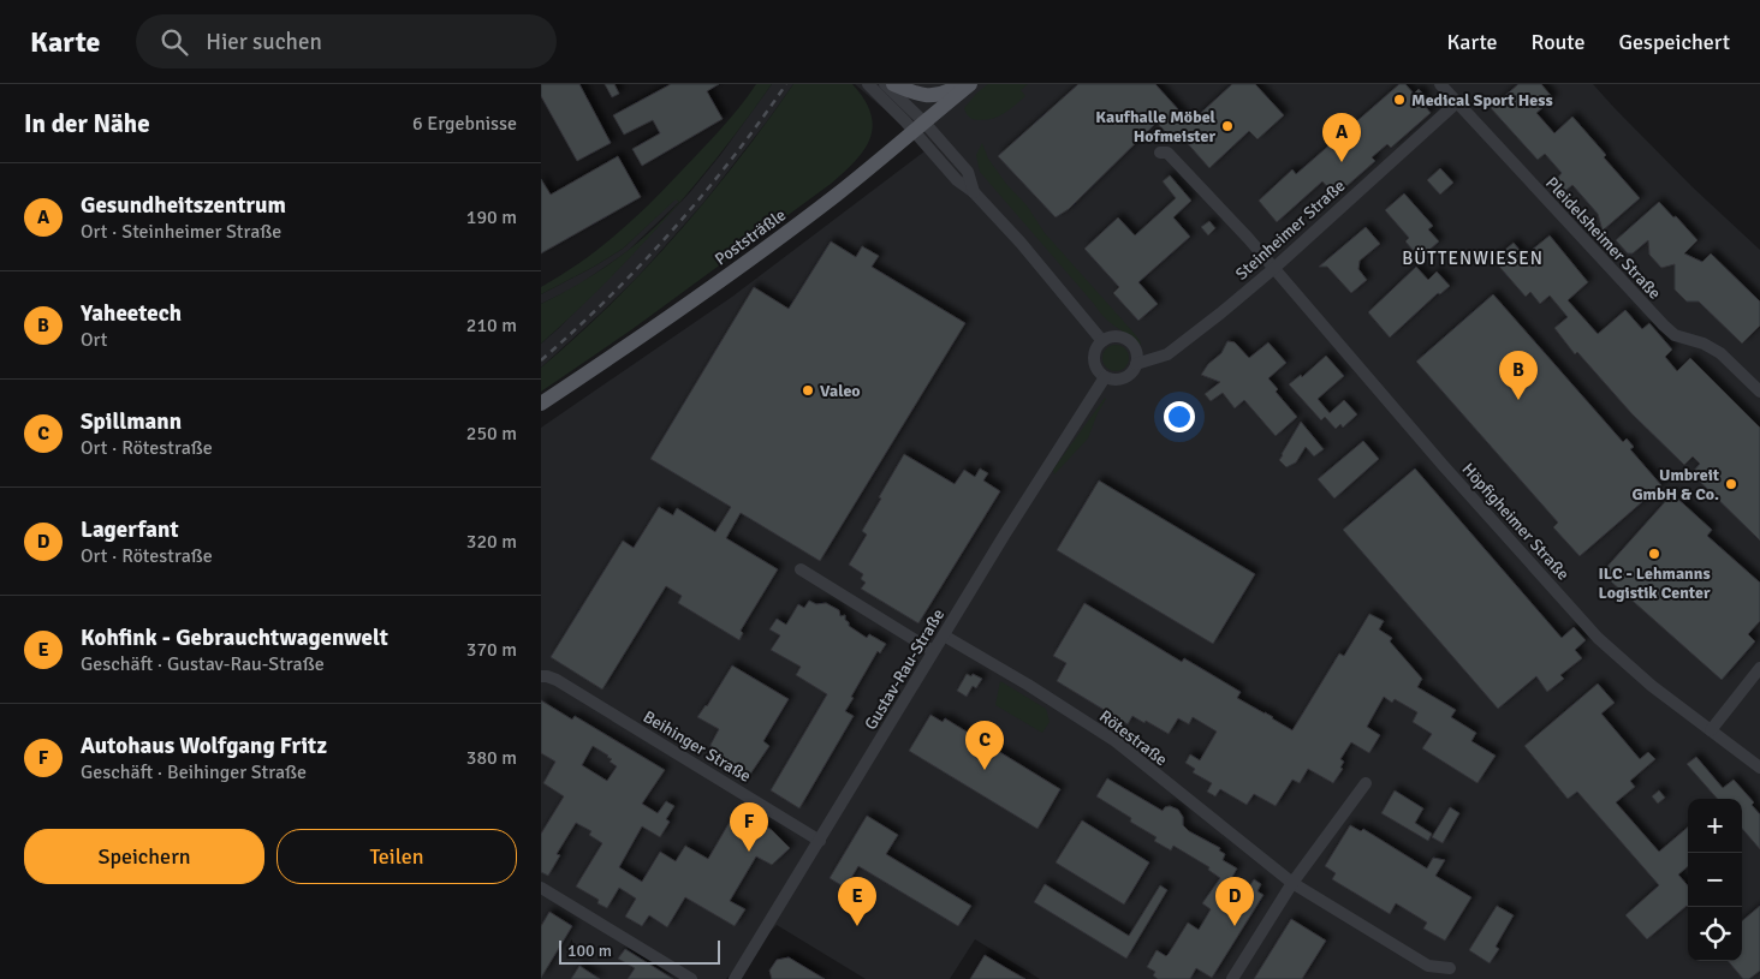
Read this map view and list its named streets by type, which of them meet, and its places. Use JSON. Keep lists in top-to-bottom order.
{
  "streets": {
    "main road": ["Poststräßle"],
    "street": [
      "Steinheimer Straße",
      "Pleidelsheimer Straße",
      "Höpfigheimer Straße",
      "Gustav-Rau-Straße",
      "Rötestraße",
      "Beihinger Straße"
    ]
  },
  "crossings": [
    ["Steinheimer Straße", "Pleidelsheimer Straße"],
    ["Steinheimer Straße", "Höpfigheimer Straße"],
    ["Steinheimer Straße", "Gustav-Rau-Straße"],
    ["Gustav-Rau-Straße", "Rötestraße"],
    ["Gustav-Rau-Straße", "Beihinger Straße"]
  ],
  "districts": ["BÜTTENWIESEN"],
  "places": [
    "Medical Sport Hess",
    "Kaufhalle Möbel Hofmeister",
    "Valeo",
    "Umbreit GmbH & Co.",
    "ILC - Lehmanns Logistik Center"
  ],
  "scale_bar": "100 m",
  "page": {
    "header": "Karte",
    "search": "Hier suchen",
    "nav": ["Karte", "Route", "Gespeichert"],
    "heading": ["In der Nähe", "6 Ergebnisse"],
    "pins": [
      "A",
      "B",
      "C",
      "F",
      "D",
      "E"
    ],
    "list": [
      {
        "mark": "A",
        "name": "Gesundheitszentrum",
        "note": "Ort · Steinheimer Straße",
        "value": "190 m"
      },
      {
        "mark": "B",
        "name": "Yaheetech",
        "note": "Ort",
        "value": "210 m"
      },
      {
        "mark": "C",
        "name": "Spillmann",
        "note": "Ort · Rötestraße",
        "value": "250 m"
      },
      {
        "mark": "D",
        "name": "Lagerfant",
        "note": "Ort · Rötestraße",
        "value": "320 m"
      },
      {
        "mark": "E",
        "name": "Kohfink - Gebrauchtwagenwelt",
        "note": "Geschäft · Gustav-Rau-Straße",
        "value": "370 m"
      },
      {
        "mark": "F",
        "name": "Autohaus Wolfgang Fritz",
        "note": "Geschäft · Beihinger Straße",
        "value": "380 m"
      }
    ],
    "map_buttons": ["+", "−"],
    "buttons": ["Speichern", "Teilen"],
    "scale": "100 m"
  }
}
